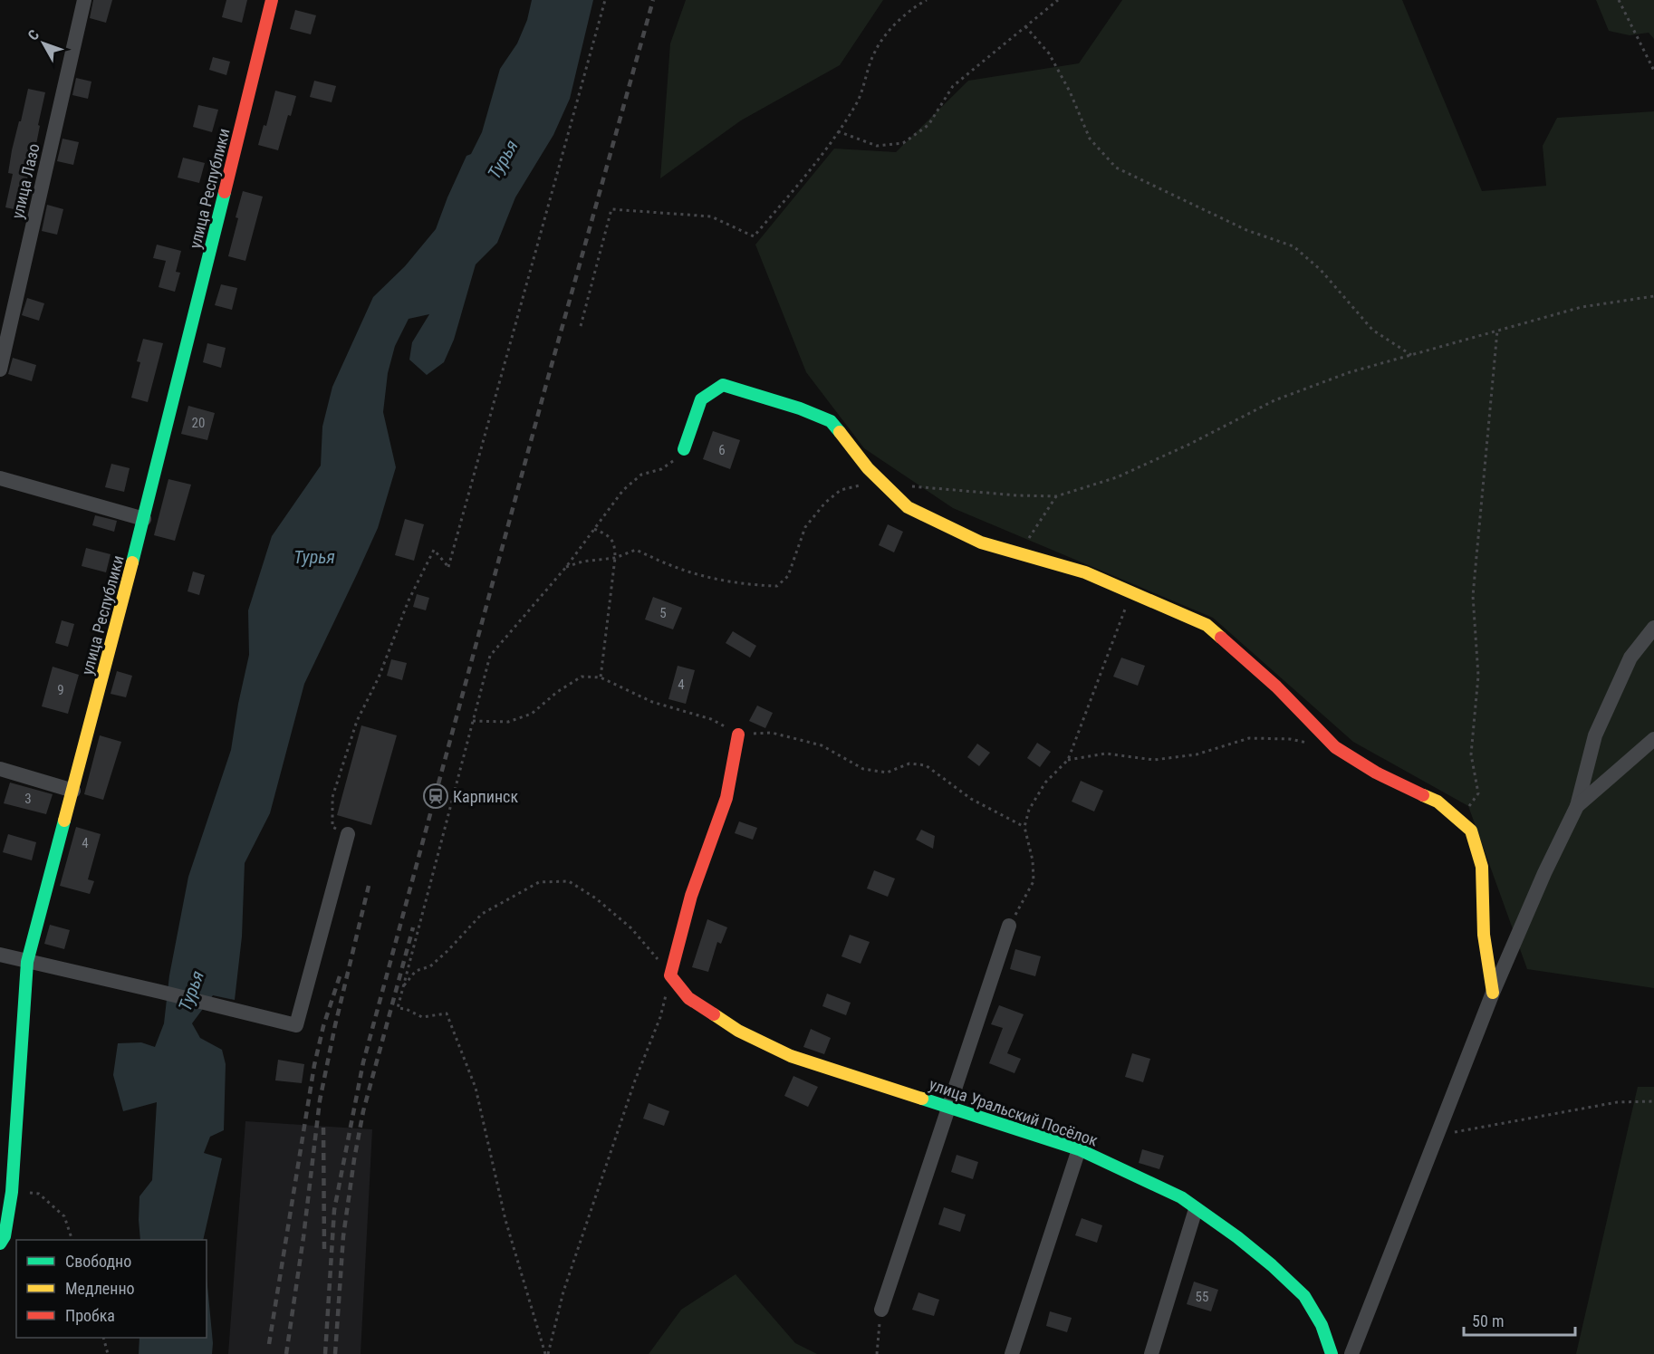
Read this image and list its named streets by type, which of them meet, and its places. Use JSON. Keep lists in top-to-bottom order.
{
  "streets": {
    "street": ["улица Лазо", "улица Республики", "улица Уральский Посёлок"]
  },
  "water": ["Турья"],
  "places": {
    "station": ["Карпинск"]
  },
  "house_numbers": [
    "20",
    "6",
    "5",
    "4",
    "9",
    "3",
    "4",
    "55"
  ],
  "legend": ["Свободно", "Медленно", "Пробка"],
  "scale_bar": "50 m",
  "north": "top left"
}
